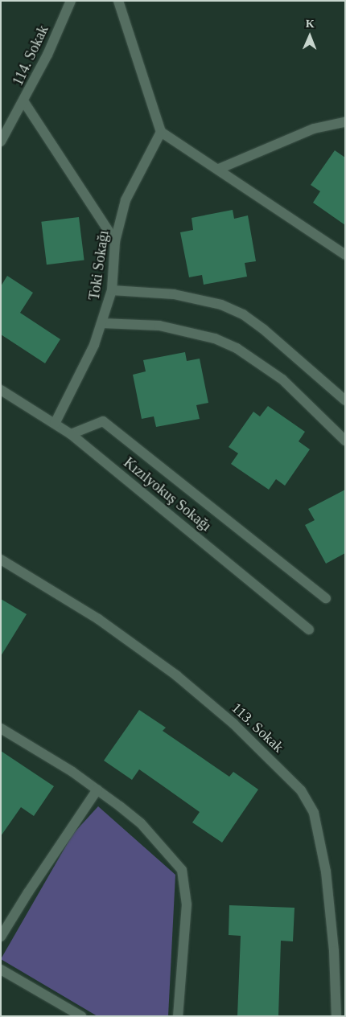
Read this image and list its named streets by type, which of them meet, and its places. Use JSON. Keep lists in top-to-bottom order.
{
  "streets": {
    "street": [
      "114. Sokak",
      "Toki Sokağı",
      "Kızılyokuş Sokağı",
      "113. Sokak"
    ]
  },
  "crossings": [
    ["Toki Sokağı", "Kızılyokuş Sokağı"]
  ],
  "north": "top"
}
